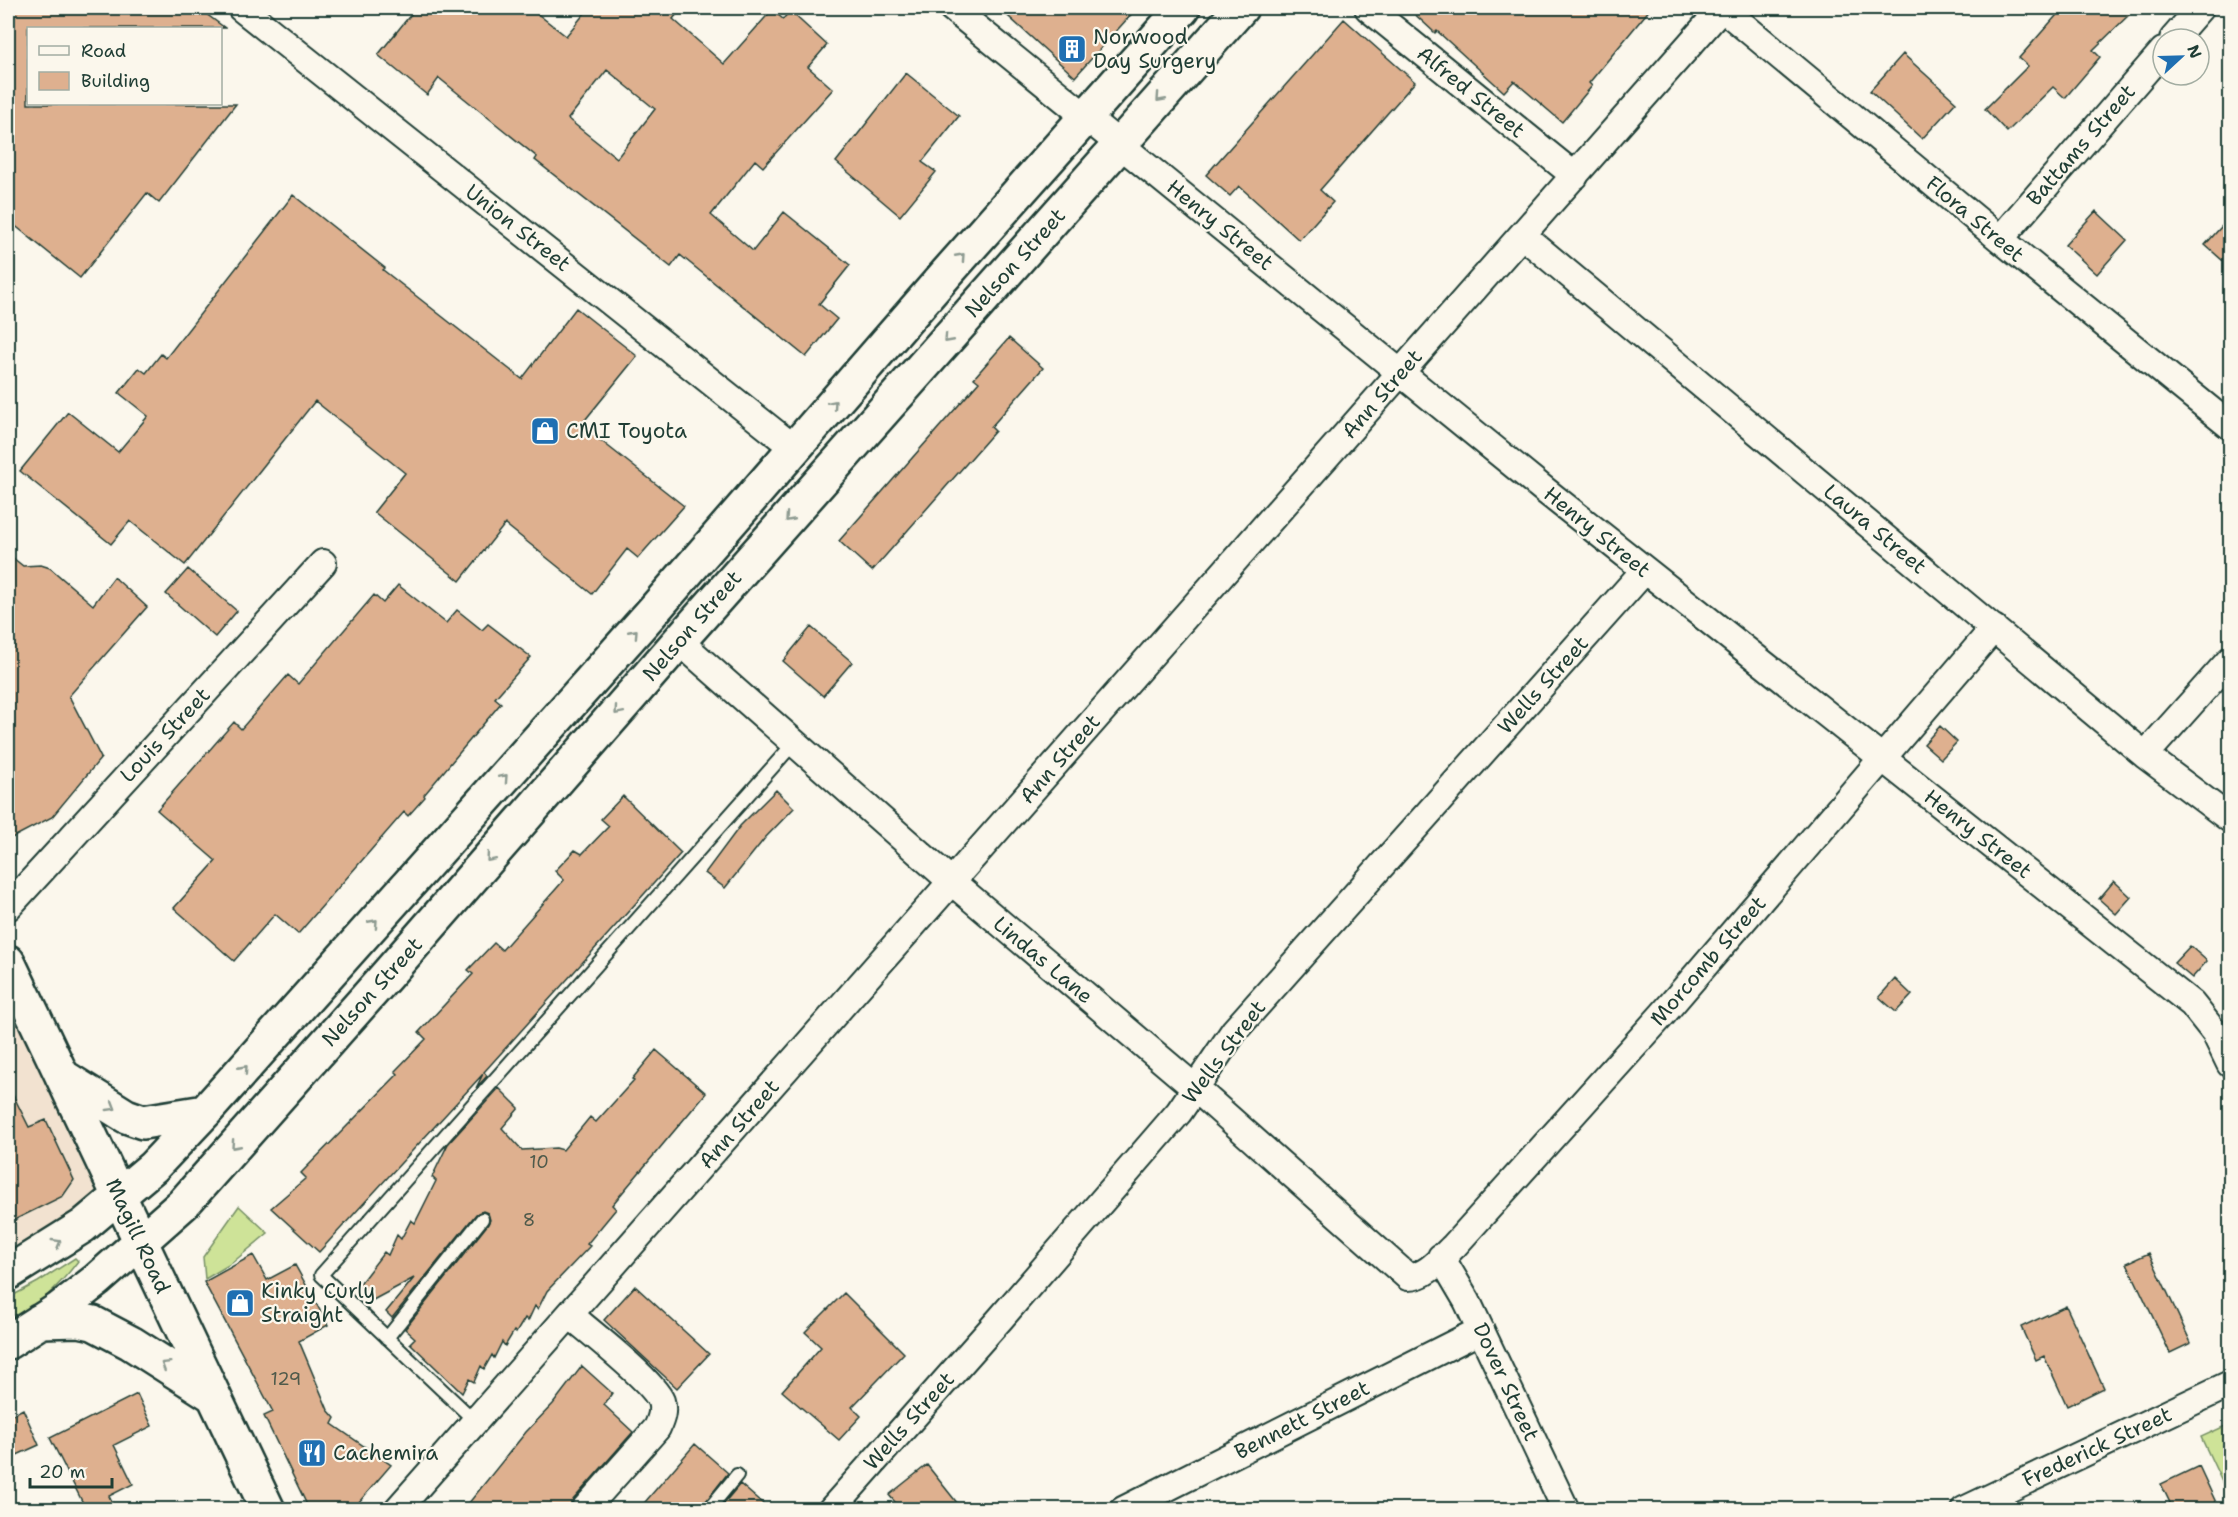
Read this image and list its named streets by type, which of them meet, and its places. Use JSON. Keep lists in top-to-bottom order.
{
  "streets": {
    "main road": ["Nelson Street", "Magill Road"],
    "street": [
      "Alfred Street",
      "Battams Street",
      "Flora Street",
      "Henry Street",
      "Union Street",
      "Ann Street",
      "Laura Street",
      "Wells Street",
      "Louis Street",
      "Lindas Lane",
      "Morcomb Street",
      "Dover Street",
      "Bennett Street",
      "Frederick Street"
    ]
  },
  "crossings": [
    ["Alfred Street", "Ann Street"],
    ["Battams Street", "Flora Street"],
    ["Flora Street", "Ann Street"],
    ["Henry Street", "Nelson Street"],
    ["Henry Street", "Ann Street"],
    ["Henry Street", "Wells Street"],
    ["Henry Street", "Morcomb Street"],
    ["Union Street", "Nelson Street"],
    ["Nelson Street", "Lindas Lane"],
    ["Nelson Street", "Magill Road"],
    ["Ann Street", "Laura Street"],
    ["Ann Street", "Lindas Lane"],
    ["Laura Street", "Morcomb Street"],
    ["Wells Street", "Lindas Lane"],
    ["Lindas Lane", "Morcomb Street"],
    ["Morcomb Street", "Dover Street"],
    ["Dover Street", "Bennett Street"]
  ],
  "places": {
    "building": ["Norwood Day Surgery"],
    "shop": ["CMI Toyota", "Kinky Curly Straight"],
    "restaurant": ["Cachemira"]
  },
  "house_numbers": ["10", "8", "129"],
  "legend": ["Road", "Building"],
  "scale_bar": "20 m",
  "north": "right"
}
